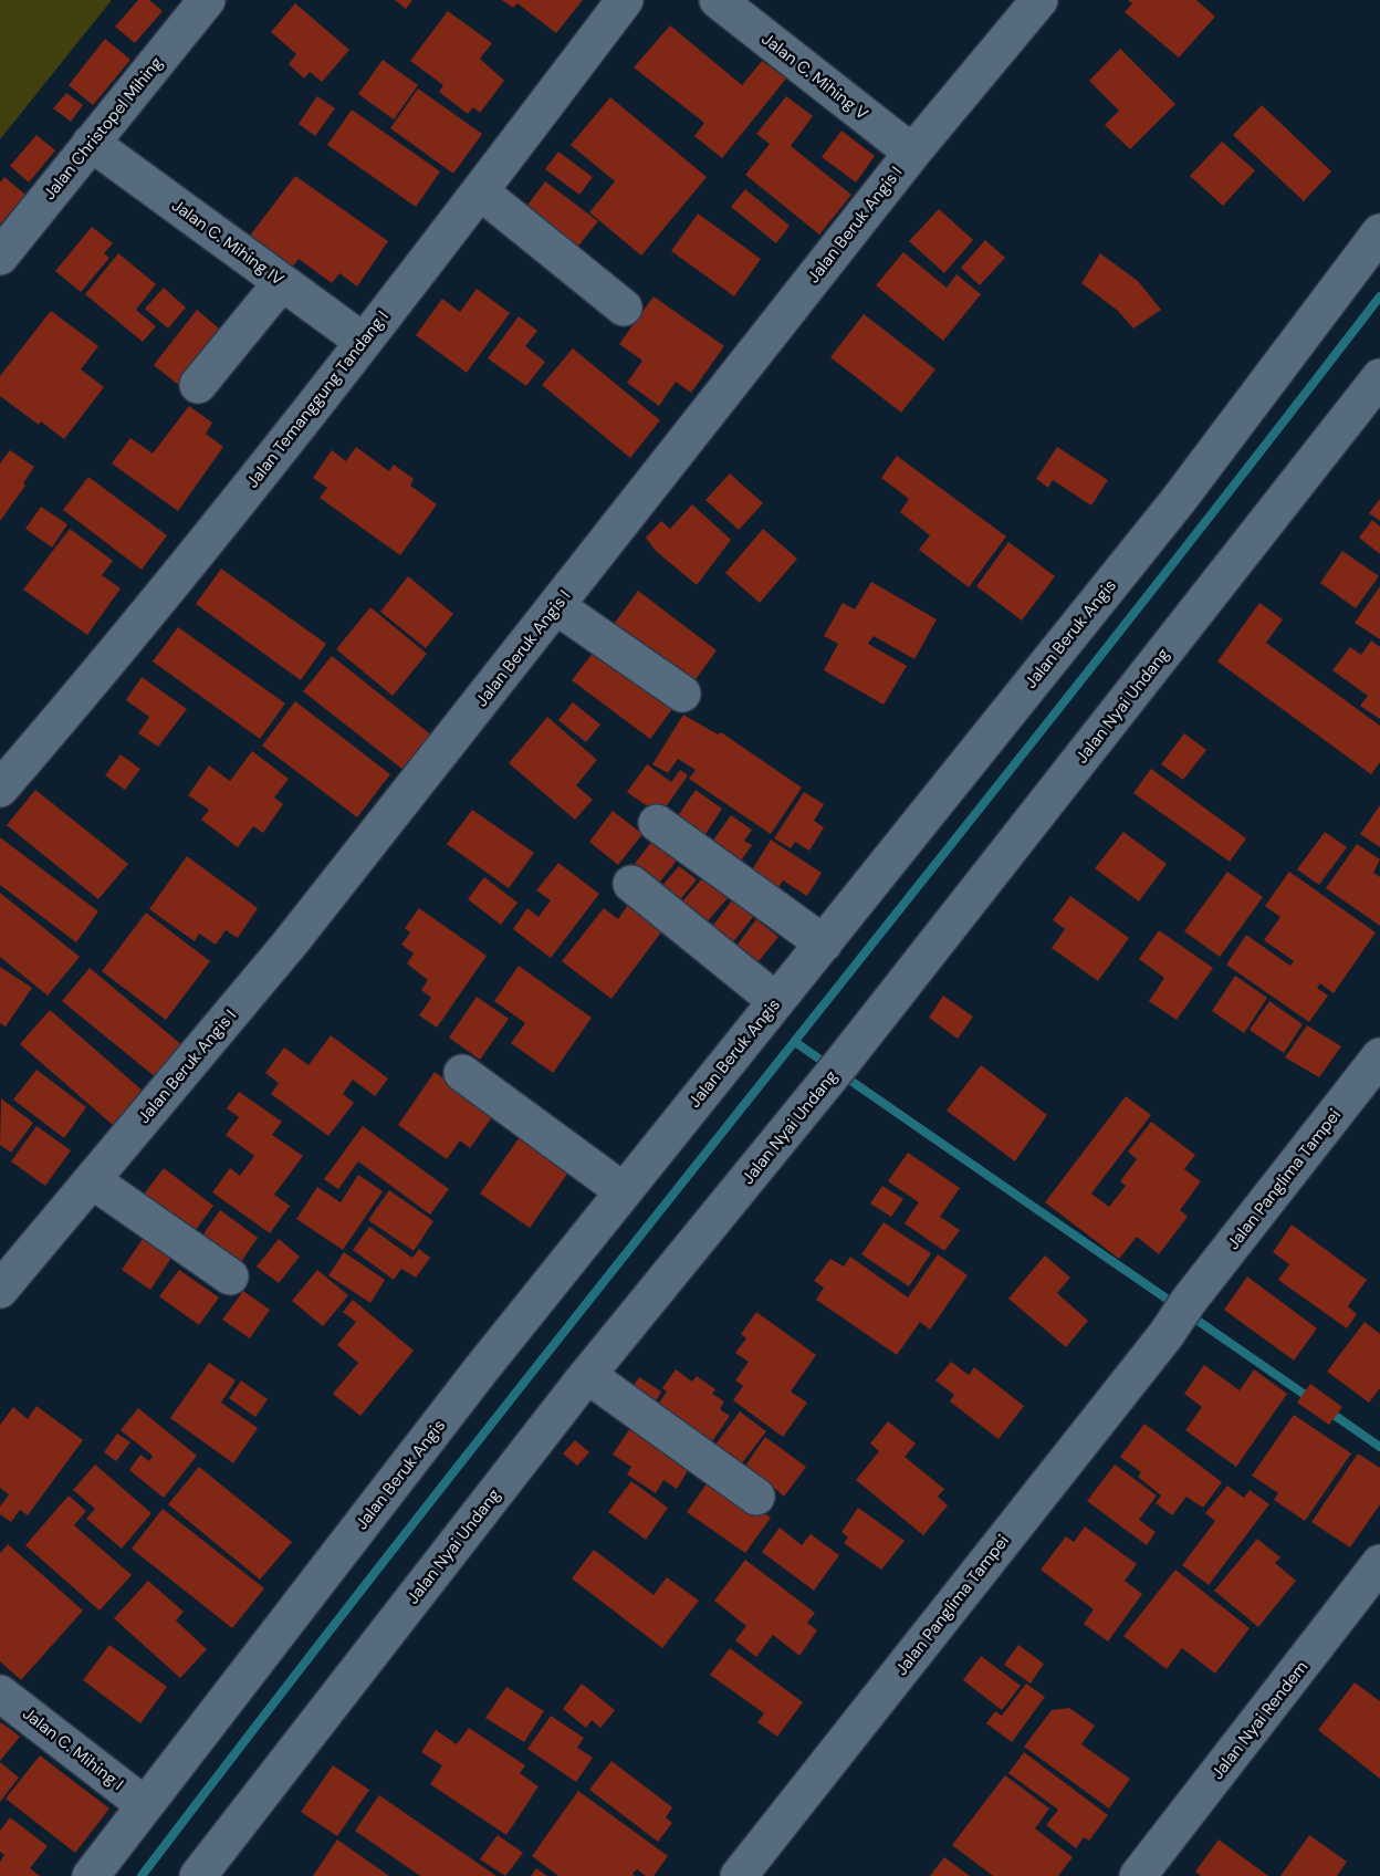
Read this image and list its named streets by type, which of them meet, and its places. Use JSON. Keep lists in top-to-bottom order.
{
  "streets": {
    "street": [
      "Jalan C. Mihing V",
      "Jalan Christopel Mihing",
      "Jalan Beruk Angis I",
      "Jalan C. Mihing IV",
      "Jalan Temanggung Tandang I",
      "Jalan Beruk Angis",
      "Jalan Nyai Undang",
      "Jalan Panglima Tampei",
      "Jalan Nyai Rendem",
      "Jalan C. Mihing I"
    ]
  },
  "crossings": [
    ["Jalan C. Mihing V", "Jalan Beruk Angis I"],
    ["Jalan Christopel Mihing", "Jalan C. Mihing IV"],
    ["Jalan C. Mihing IV", "Jalan Temanggung Tandang I"],
    ["Jalan Beruk Angis", "Jalan C. Mihing I"]
  ]
}
